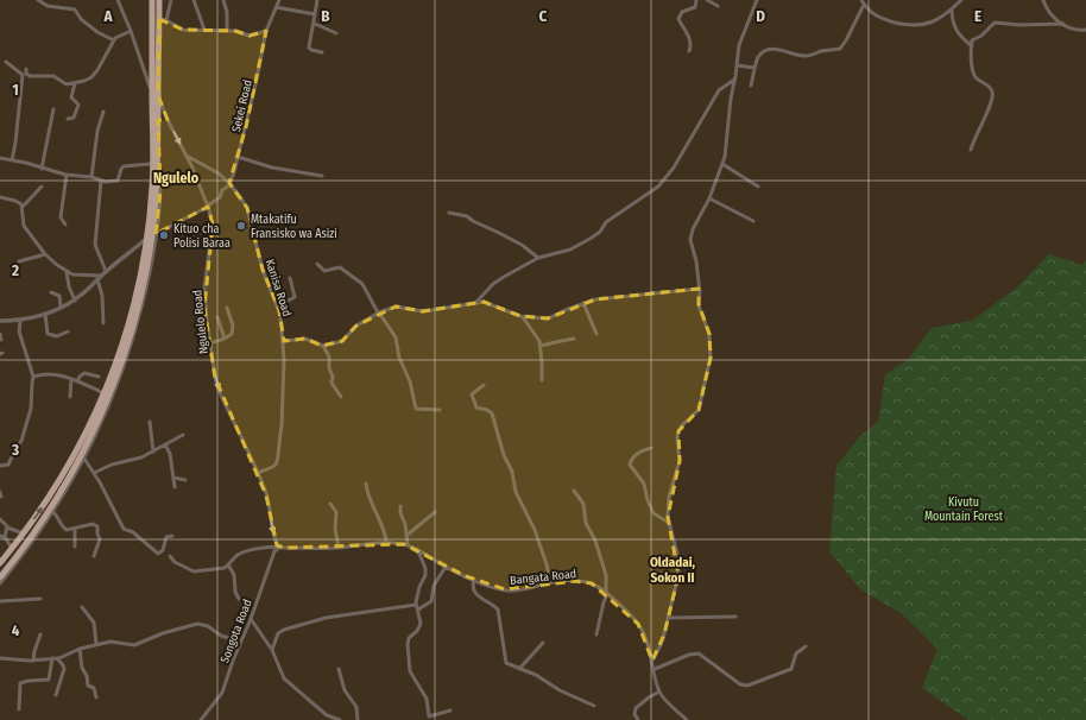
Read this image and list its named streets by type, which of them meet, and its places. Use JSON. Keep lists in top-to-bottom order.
{
  "streets": {
    "street": [
      "Sekei Road",
      "Kanisa Road",
      "Ngulelo Road",
      "Bangata Road",
      "Songota Road"
    ]
  },
  "crossings": [
    ["Sekei Road", "Kanisa Road"],
    ["Sekei Road", "Ngulelo Road"],
    ["Kanisa Road", "Ngulelo Road"],
    ["Ngulelo Road", "Bangata Road"],
    ["Ngulelo Road", "Songota Road"],
    ["Bangata Road", "Songota Road"]
  ],
  "one_way": ["Ngulelo Road"],
  "districts": ["Ngulelo", "Oldadai, Sokon II"],
  "parks": ["Kivutu Mountain Forest"],
  "places": ["Mtakatifu Fransisko wa Asizi", "Kituo cha Polisi Baraa"],
  "grid": {
    "columns": [
      "A",
      "B",
      "C",
      "D",
      "E"
    ],
    "rows": [
      "1",
      "2",
      "3",
      "4"
    ]
  }
}
